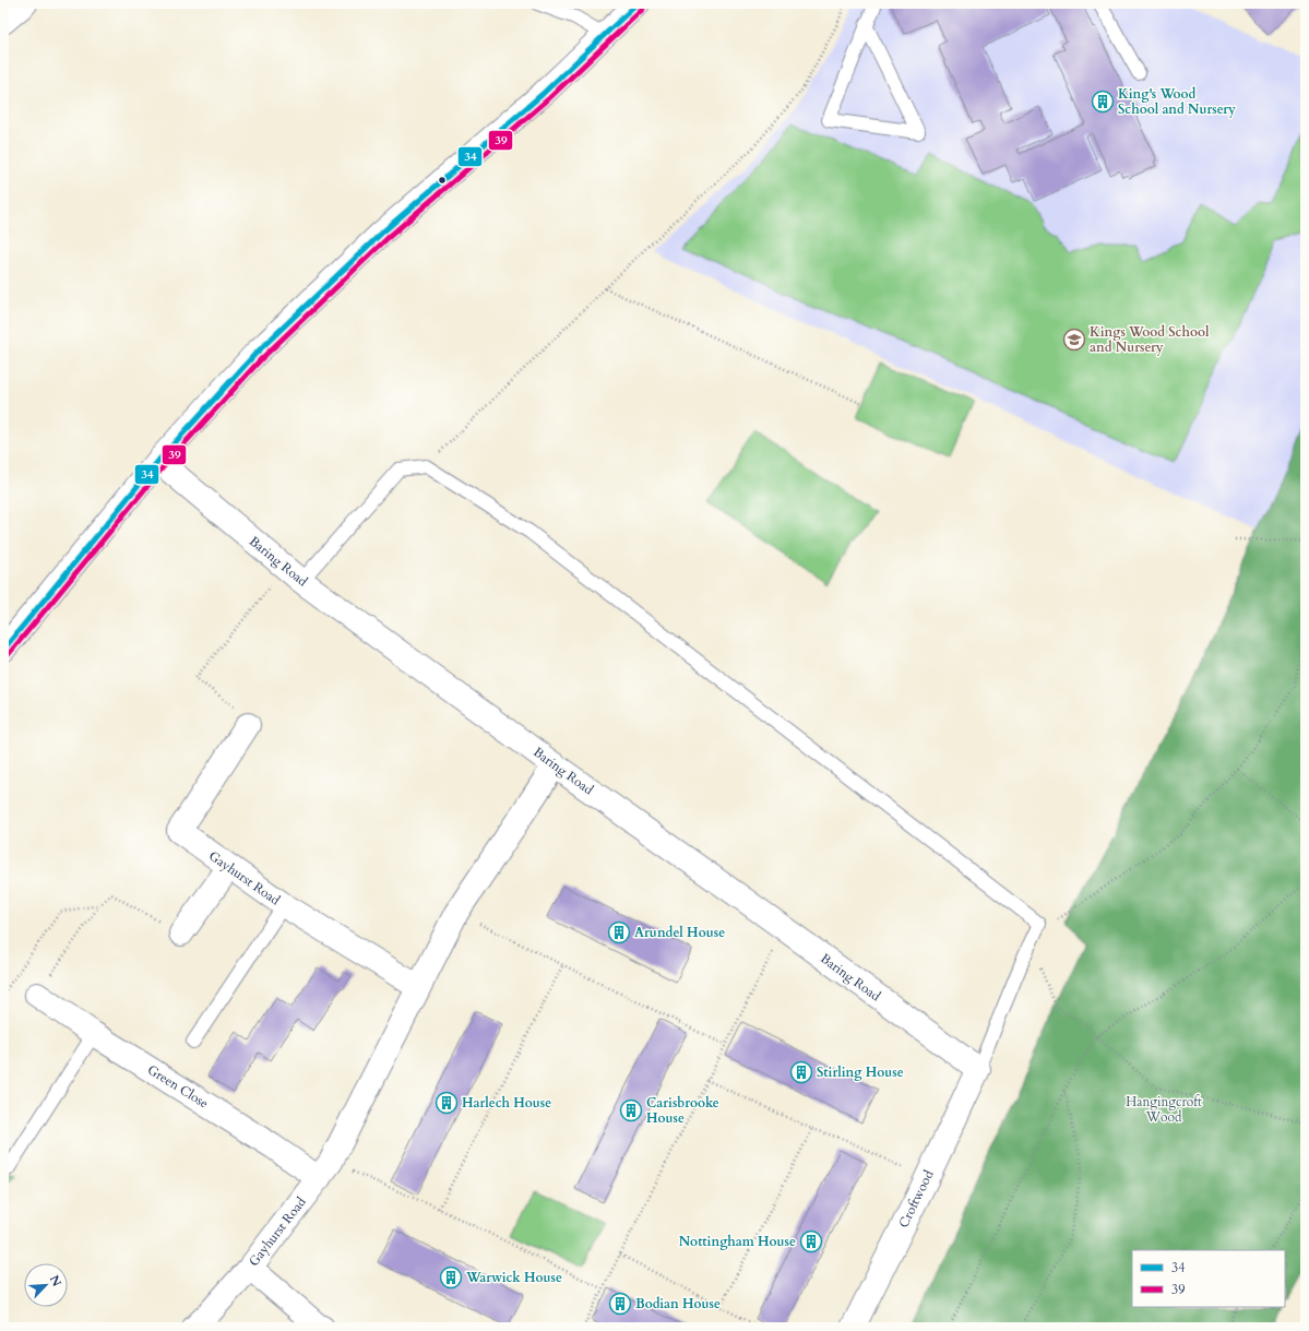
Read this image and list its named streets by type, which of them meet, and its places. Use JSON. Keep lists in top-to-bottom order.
{
  "streets": {
    "street": [
      "Baring Road",
      "Gayhurst Road",
      "Green Close",
      "Croftwood"
    ]
  },
  "crossings": [
    ["Baring Road", "Gayhurst Road"],
    ["Baring Road", "Croftwood"],
    ["Gayhurst Road", "Green Close"]
  ],
  "parks": ["Hangingcroft Wood"],
  "places": {
    "building": [
      "King's Wood School and Nursery",
      "Arundel House",
      "Stirling House",
      "Harlech House",
      "Carisbrooke House",
      "Nottingham House",
      "Warwick House",
      "Bodian House"
    ],
    "school or university": ["Kings Wood School and Nursery"]
  },
  "lines": ["transit line 34", "transit line 39"],
  "legend": ["34", "39"],
  "north": "top right"
}
